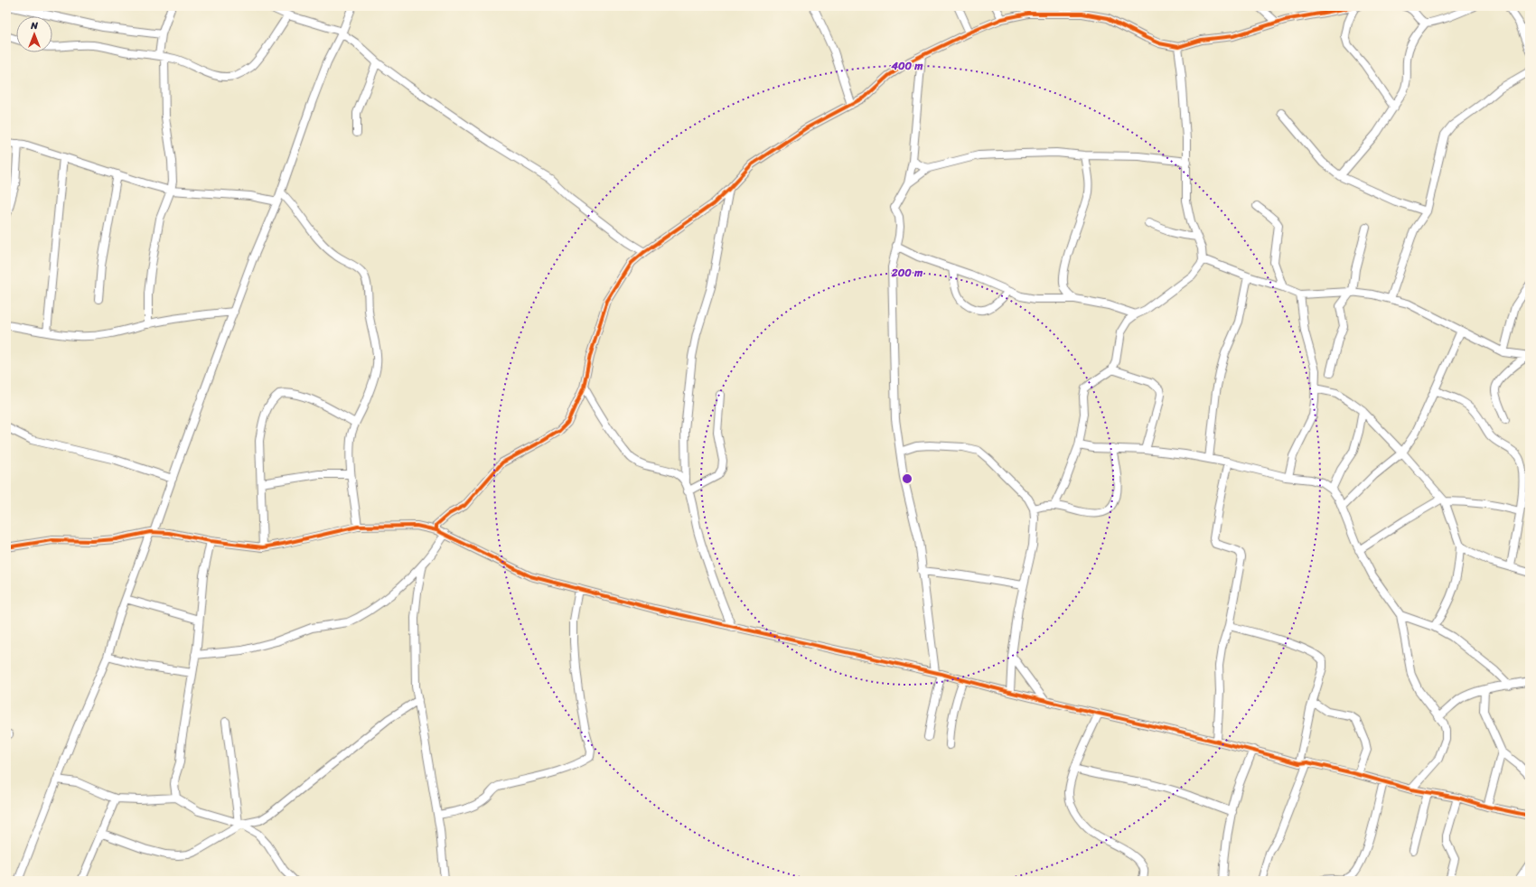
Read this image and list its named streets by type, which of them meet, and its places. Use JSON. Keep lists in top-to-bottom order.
{
  "north": "top",
  "rings": ["400 m", "200 m"]
}
